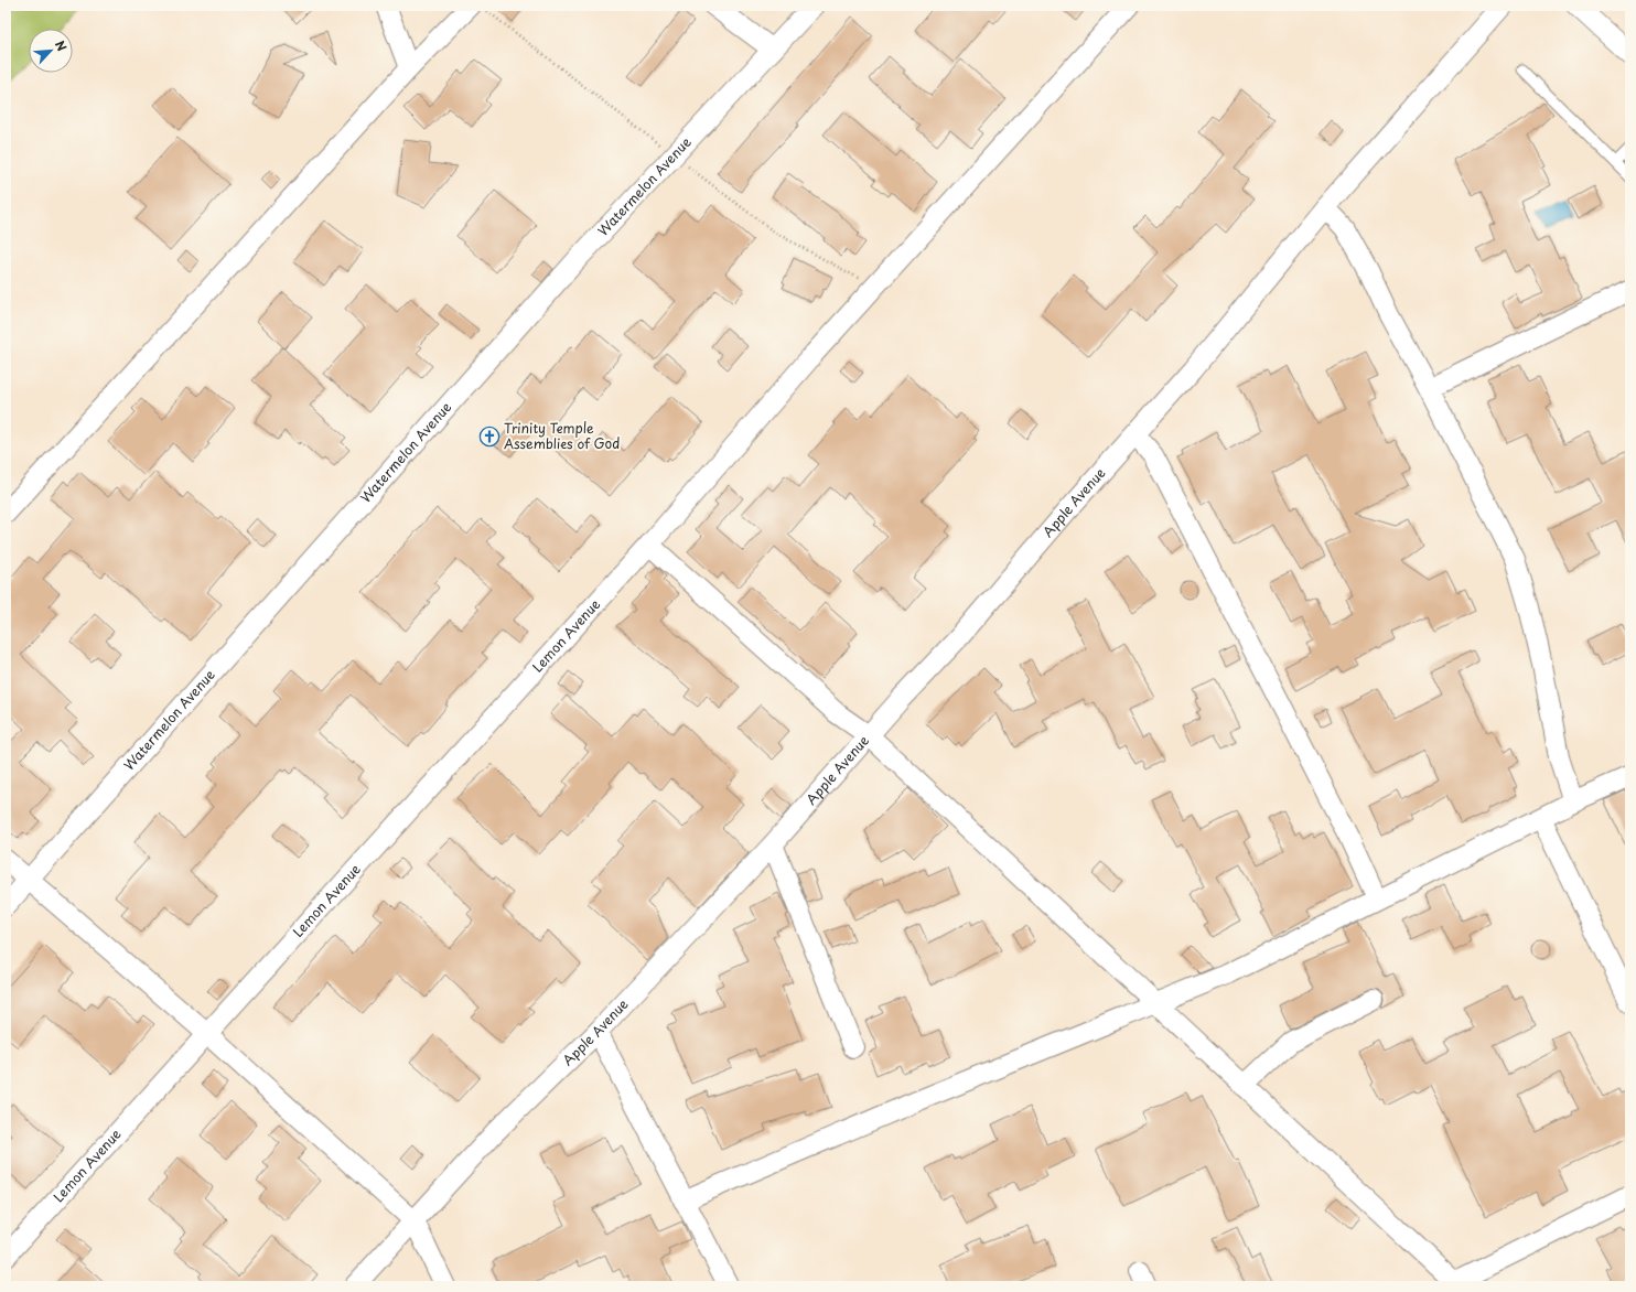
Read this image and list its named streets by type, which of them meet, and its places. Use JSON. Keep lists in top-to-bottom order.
{
  "streets": {
    "street": ["Watermelon Avenue", "Apple Avenue", "Lemon Avenue"]
  },
  "places": {
    "church": ["Trinity Temple Assemblies of God"]
  },
  "north": "top right"
}
